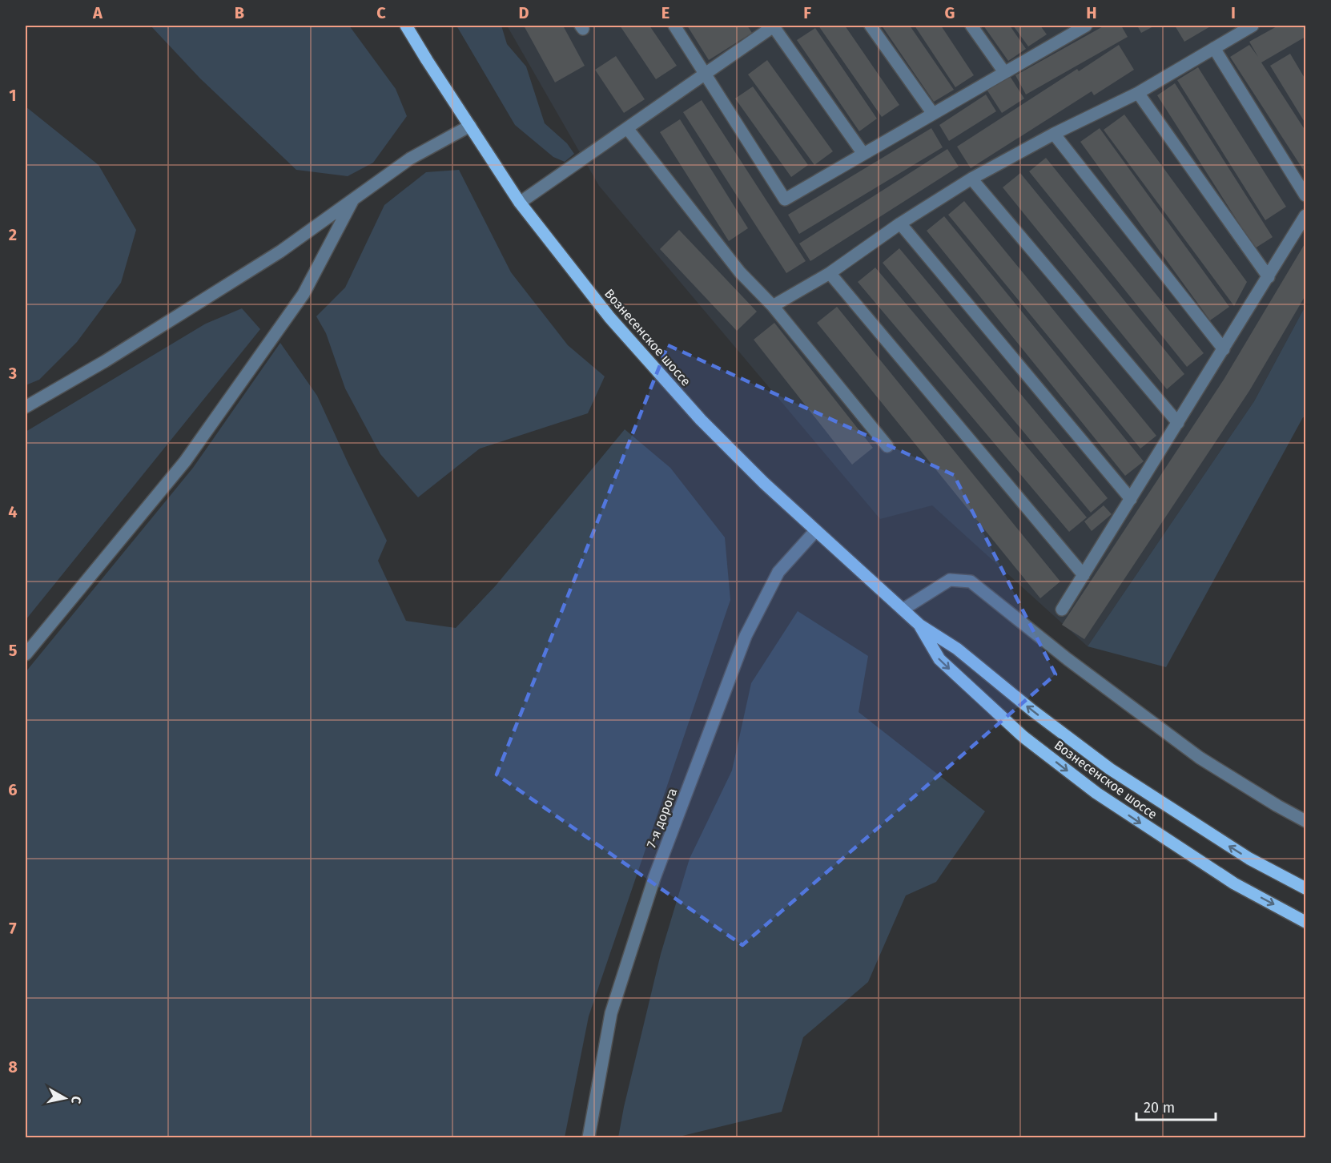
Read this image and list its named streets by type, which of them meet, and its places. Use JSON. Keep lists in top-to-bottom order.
{
  "streets": {
    "main road": ["Вознесенское шоссе"],
    "street": ["7-я дорога"]
  },
  "crossings": [
    ["Вознесенское шоссе", "7-я дорога"]
  ],
  "scale_bar": "20 m",
  "north": "right",
  "grid": {
    "columns": [
      "A",
      "B",
      "C",
      "D",
      "E",
      "F",
      "G",
      "H",
      "I"
    ],
    "rows": [
      "1",
      "2",
      "3",
      "4",
      "5",
      "6",
      "7",
      "8"
    ]
  }
}
